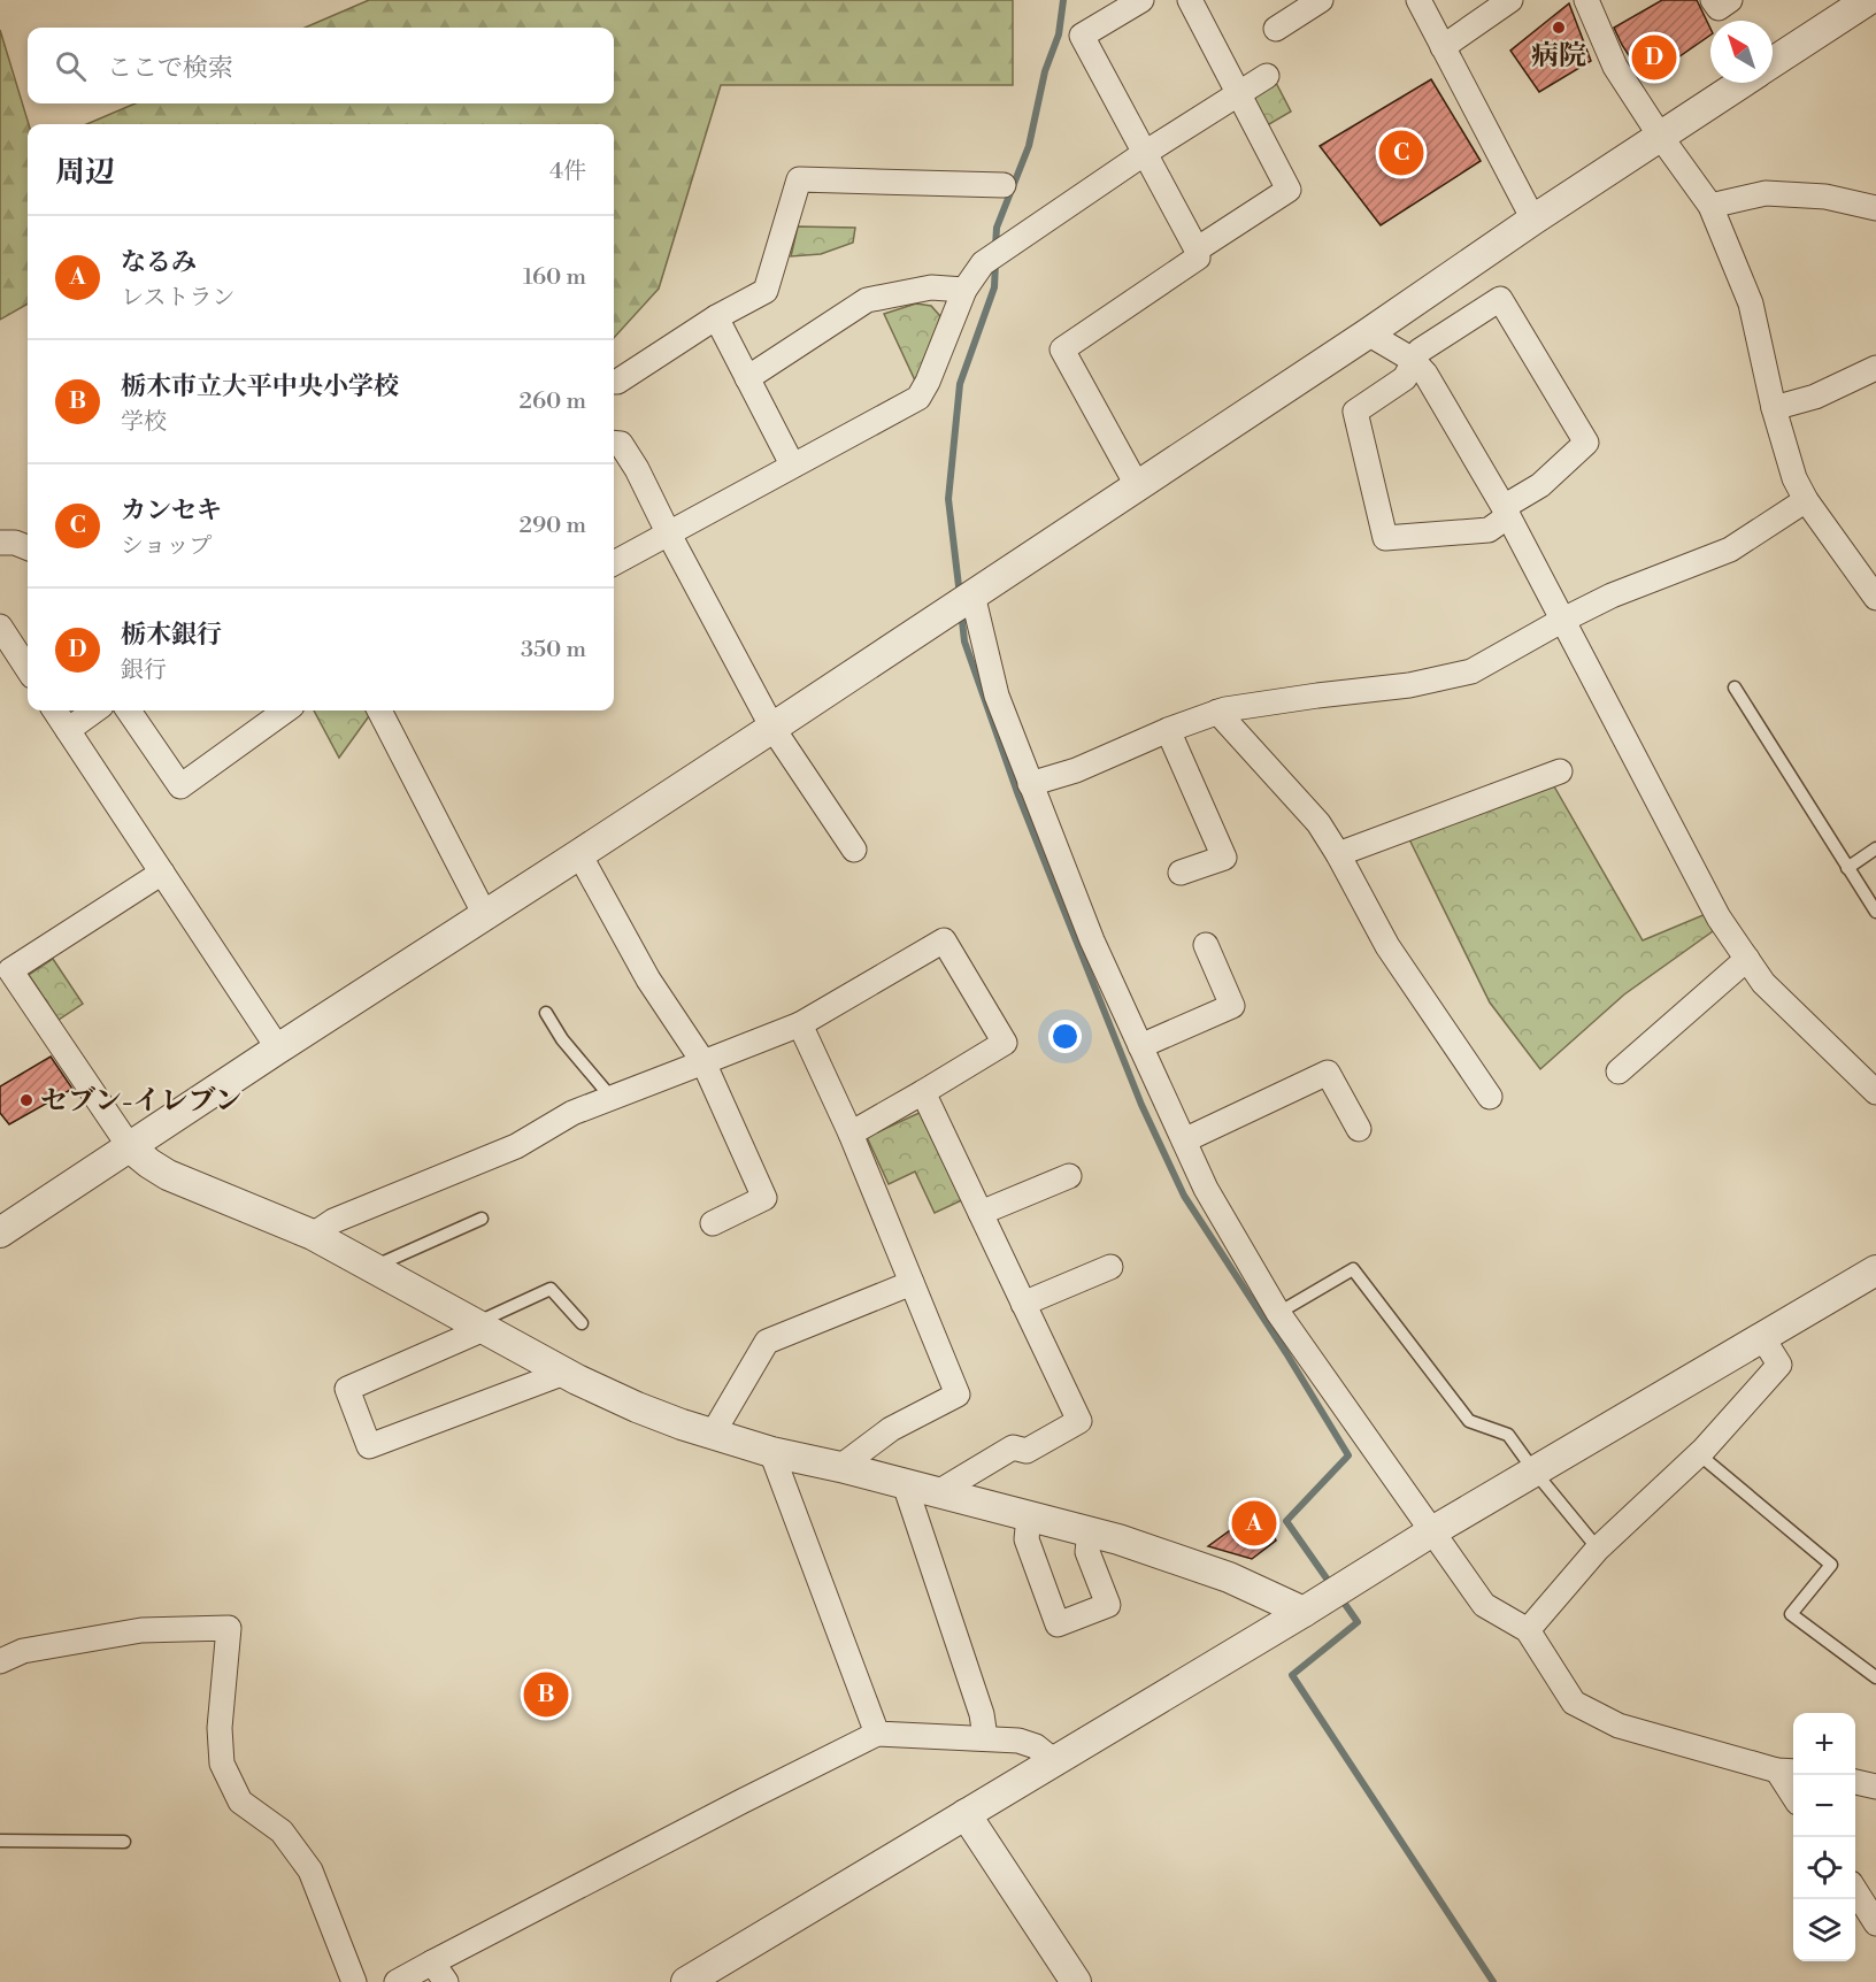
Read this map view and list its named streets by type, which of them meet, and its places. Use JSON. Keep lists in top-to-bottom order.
{
  "places": ["病院", "セブン-イレブン"],
  "north": "top left",
  "page": {
    "search": "ここで検索",
    "pins": [
      "D",
      "C",
      "A",
      "B"
    ],
    "heading": ["周辺", "4件"],
    "list": [
      {
        "mark": "A",
        "name": "なるみ",
        "note": "レストラン",
        "value": "160 m"
      },
      {
        "mark": "B",
        "name": "栃木市立大平中央小学校",
        "note": "学校",
        "value": "260 m"
      },
      {
        "mark": "C",
        "name": "カンセキ",
        "note": "ショップ",
        "value": "290 m"
      },
      {
        "mark": "D",
        "name": "栃木銀行",
        "note": "銀行",
        "value": "350 m"
      }
    ],
    "map_buttons": ["+", "−"]
  }
}
